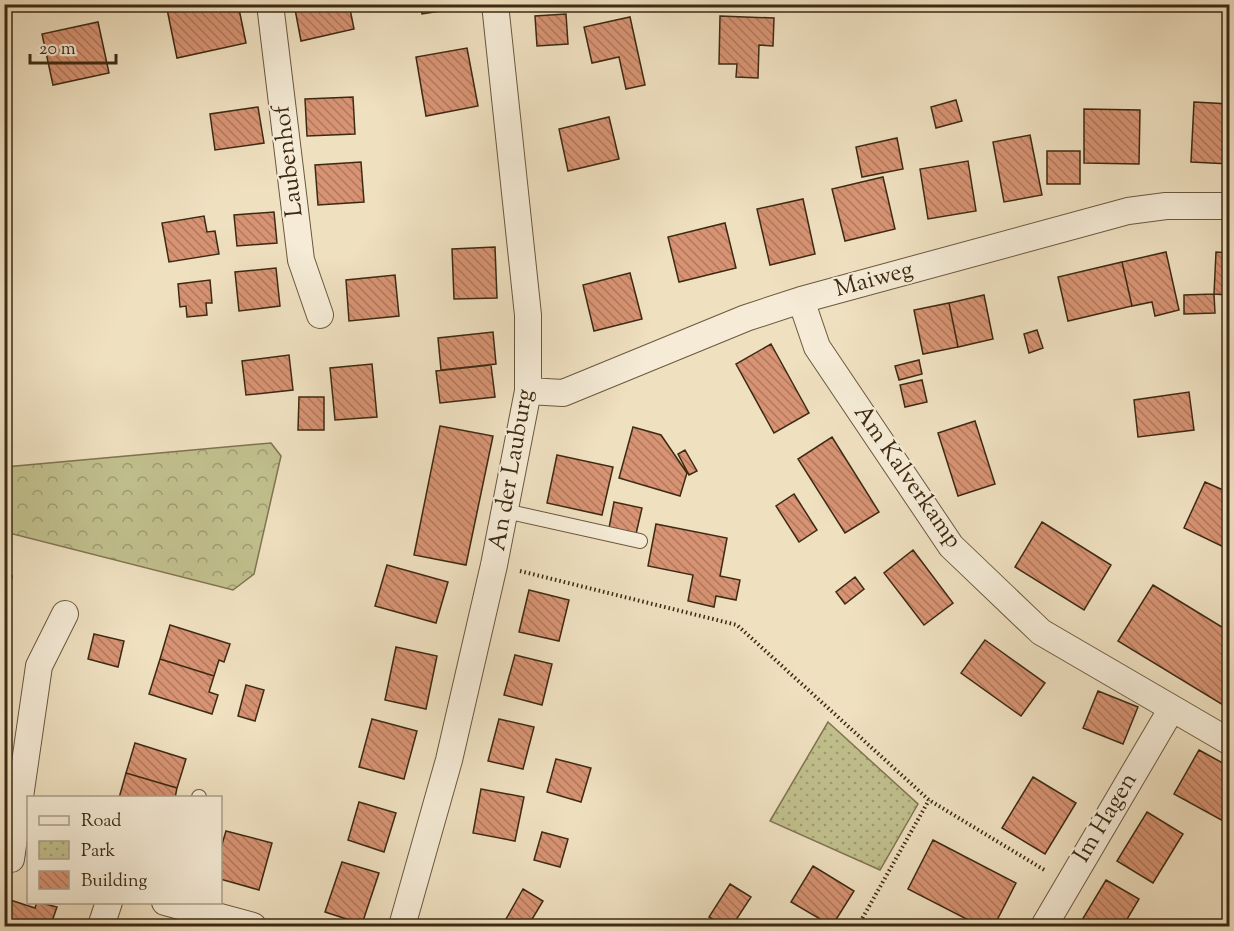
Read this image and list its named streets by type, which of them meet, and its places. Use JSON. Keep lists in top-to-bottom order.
{
  "streets": {
    "street": [
      "Laubenhof",
      "Maiweg",
      "An der Lauburg",
      "Am Kalverkamp",
      "Im Hagen"
    ]
  },
  "crossings": [
    ["Maiweg", "An der Lauburg"],
    ["Maiweg", "Am Kalverkamp"],
    ["Am Kalverkamp", "Im Hagen"]
  ],
  "legend": ["Road", "Park", "Building"],
  "scale_bar": "20 m"
}
